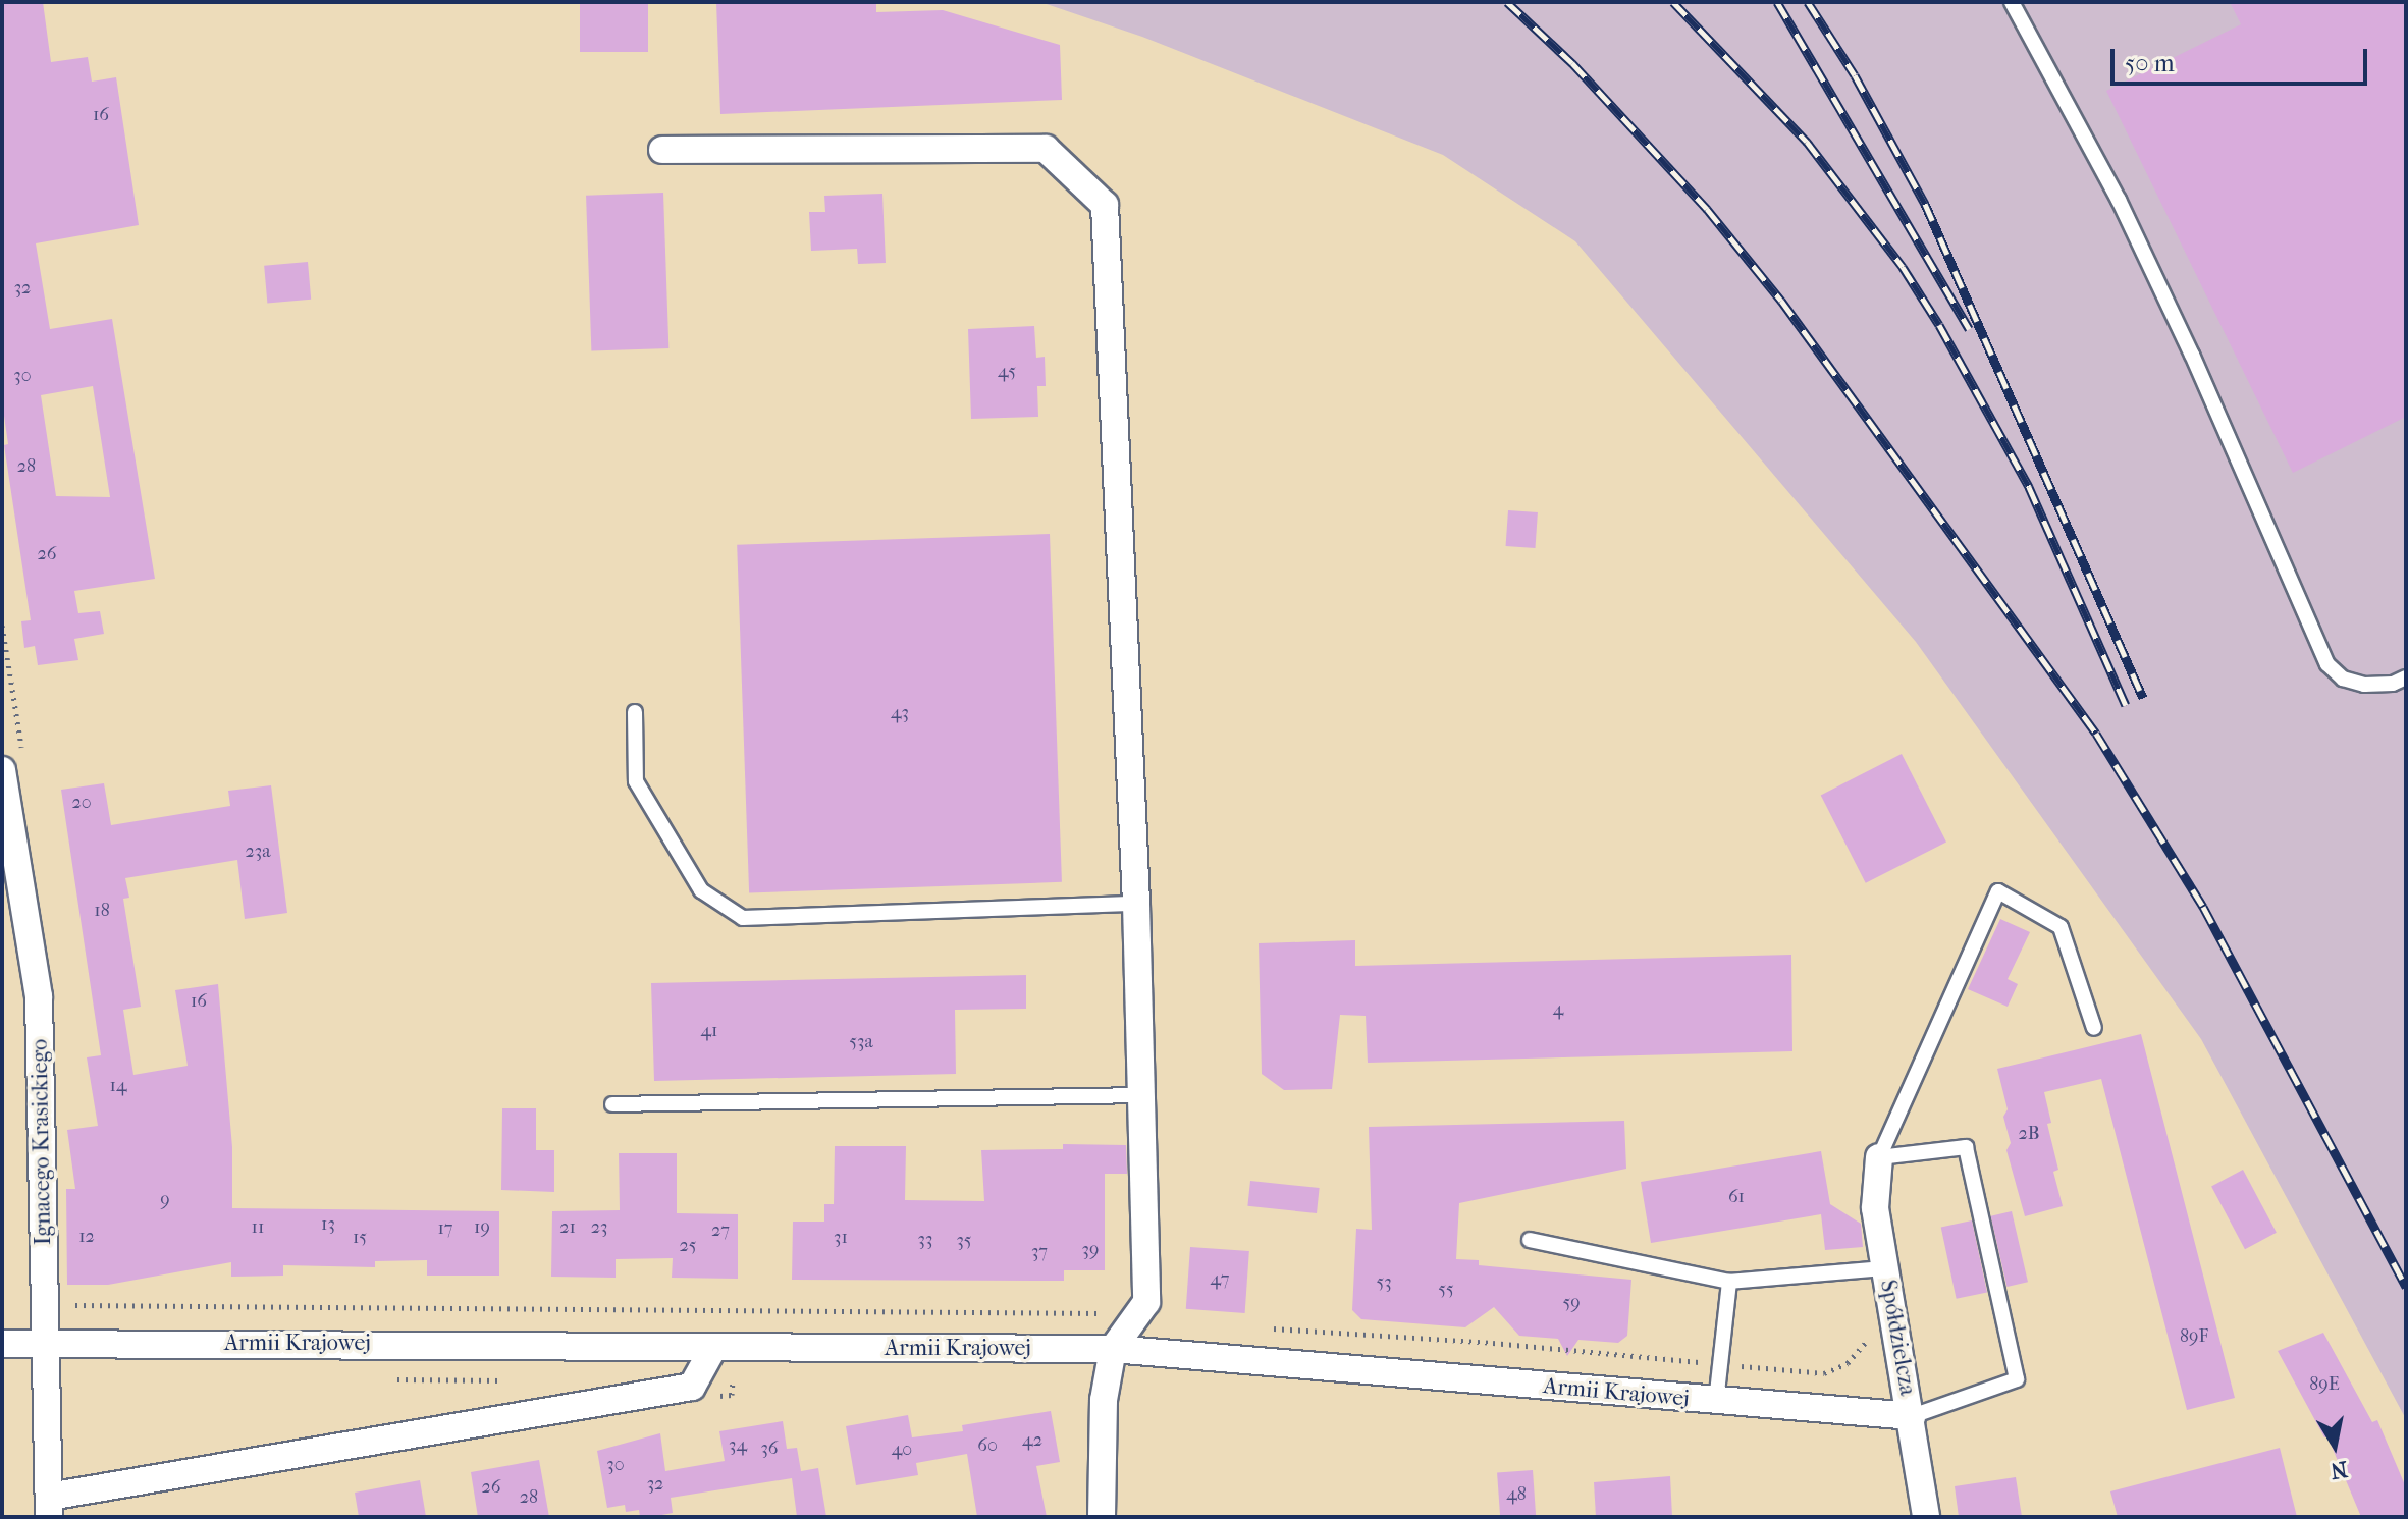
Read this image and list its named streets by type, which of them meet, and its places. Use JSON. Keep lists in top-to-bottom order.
{
  "streets": {
    "street": ["Ignacego Krasickiego", "Spółdzielcza", "Armii Krajowej"]
  },
  "crossings": [
    ["Ignacego Krasickiego", "Armii Krajowej"],
    ["Spółdzielcza", "Armii Krajowej"]
  ],
  "house_numbers": [
    "16",
    "32",
    "45",
    "30",
    "28",
    "26",
    "43",
    "20",
    "23a",
    "18",
    "16",
    "4",
    "41",
    "53a",
    "14",
    "2B",
    "61",
    "9",
    "13",
    "11",
    "19",
    "21",
    "23",
    "17",
    "27",
    "12",
    "15",
    "31",
    "33",
    "35",
    "25",
    "39",
    "37",
    "47",
    "53",
    "55",
    "59",
    "89F",
    "89E",
    "42",
    "34",
    "60",
    "36",
    "40",
    "30",
    "32",
    "26",
    "48",
    "28"
  ],
  "scale_bar": "50 m",
  "north": "bottom"
}
